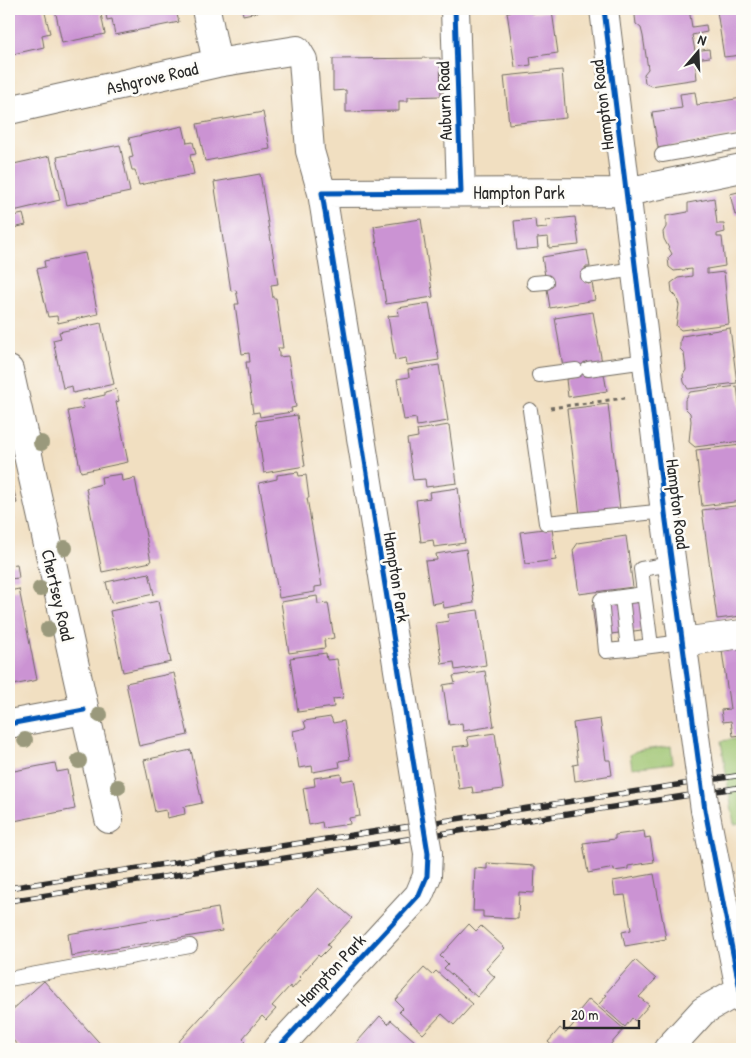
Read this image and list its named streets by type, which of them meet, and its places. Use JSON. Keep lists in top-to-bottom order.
{
  "streets": {
    "street": [
      "Ashgrove Road",
      "Auburn Road",
      "Hampton Road",
      "Hampton Park",
      "Chertsey Road"
    ]
  },
  "crossings": [
    ["Ashgrove Road", "Hampton Park"],
    ["Auburn Road", "Hampton Park"],
    ["Hampton Road", "Hampton Park"]
  ],
  "scale_bar": "20 m",
  "north": "top"
}
